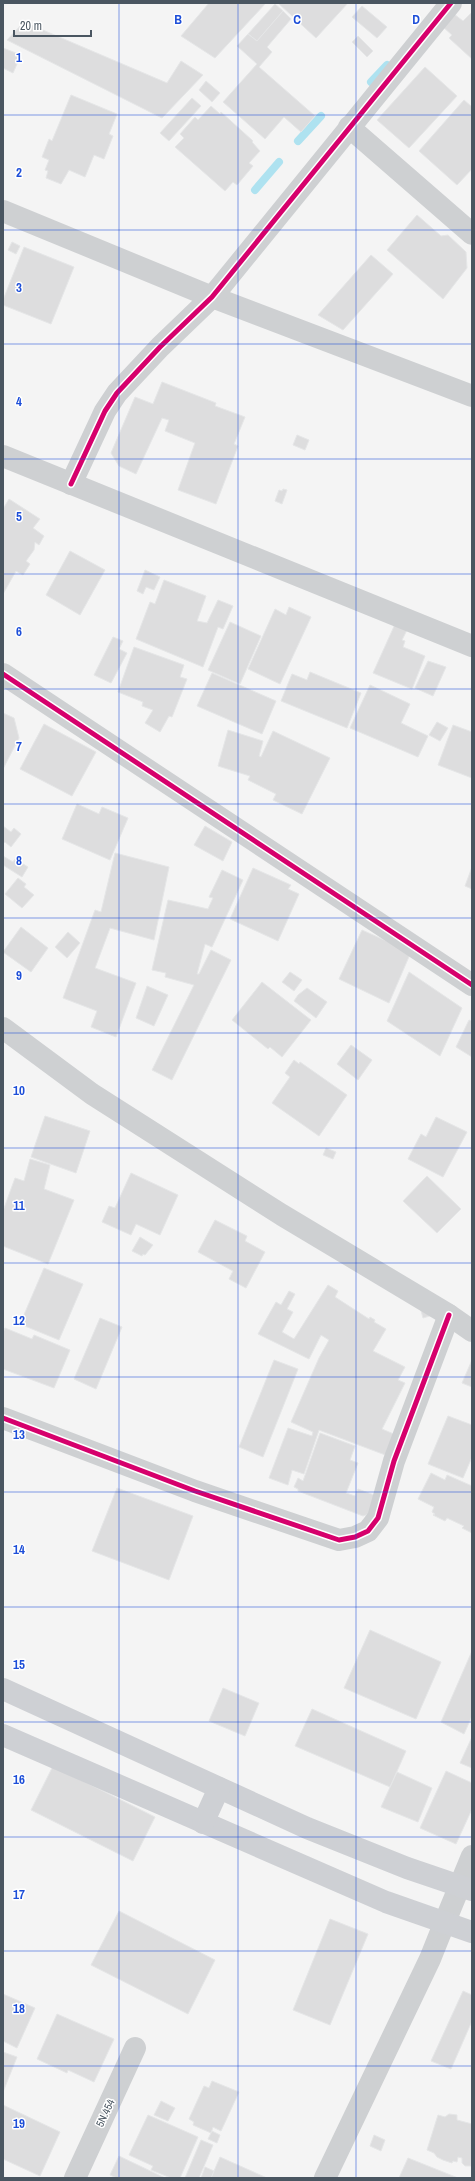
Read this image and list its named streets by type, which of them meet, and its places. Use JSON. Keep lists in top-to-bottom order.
{
  "streets": {
    "street": ["5N.454"]
  },
  "scale_bar": "20 m",
  "grid": {
    "columns": ["B", "C", "D"],
    "rows": [
      "1",
      "2",
      "3",
      "4",
      "5",
      "6",
      "7",
      "8",
      "9",
      "10",
      "11",
      "12",
      "13",
      "14",
      "15",
      "16",
      "17",
      "18",
      "19"
    ]
  }
}
